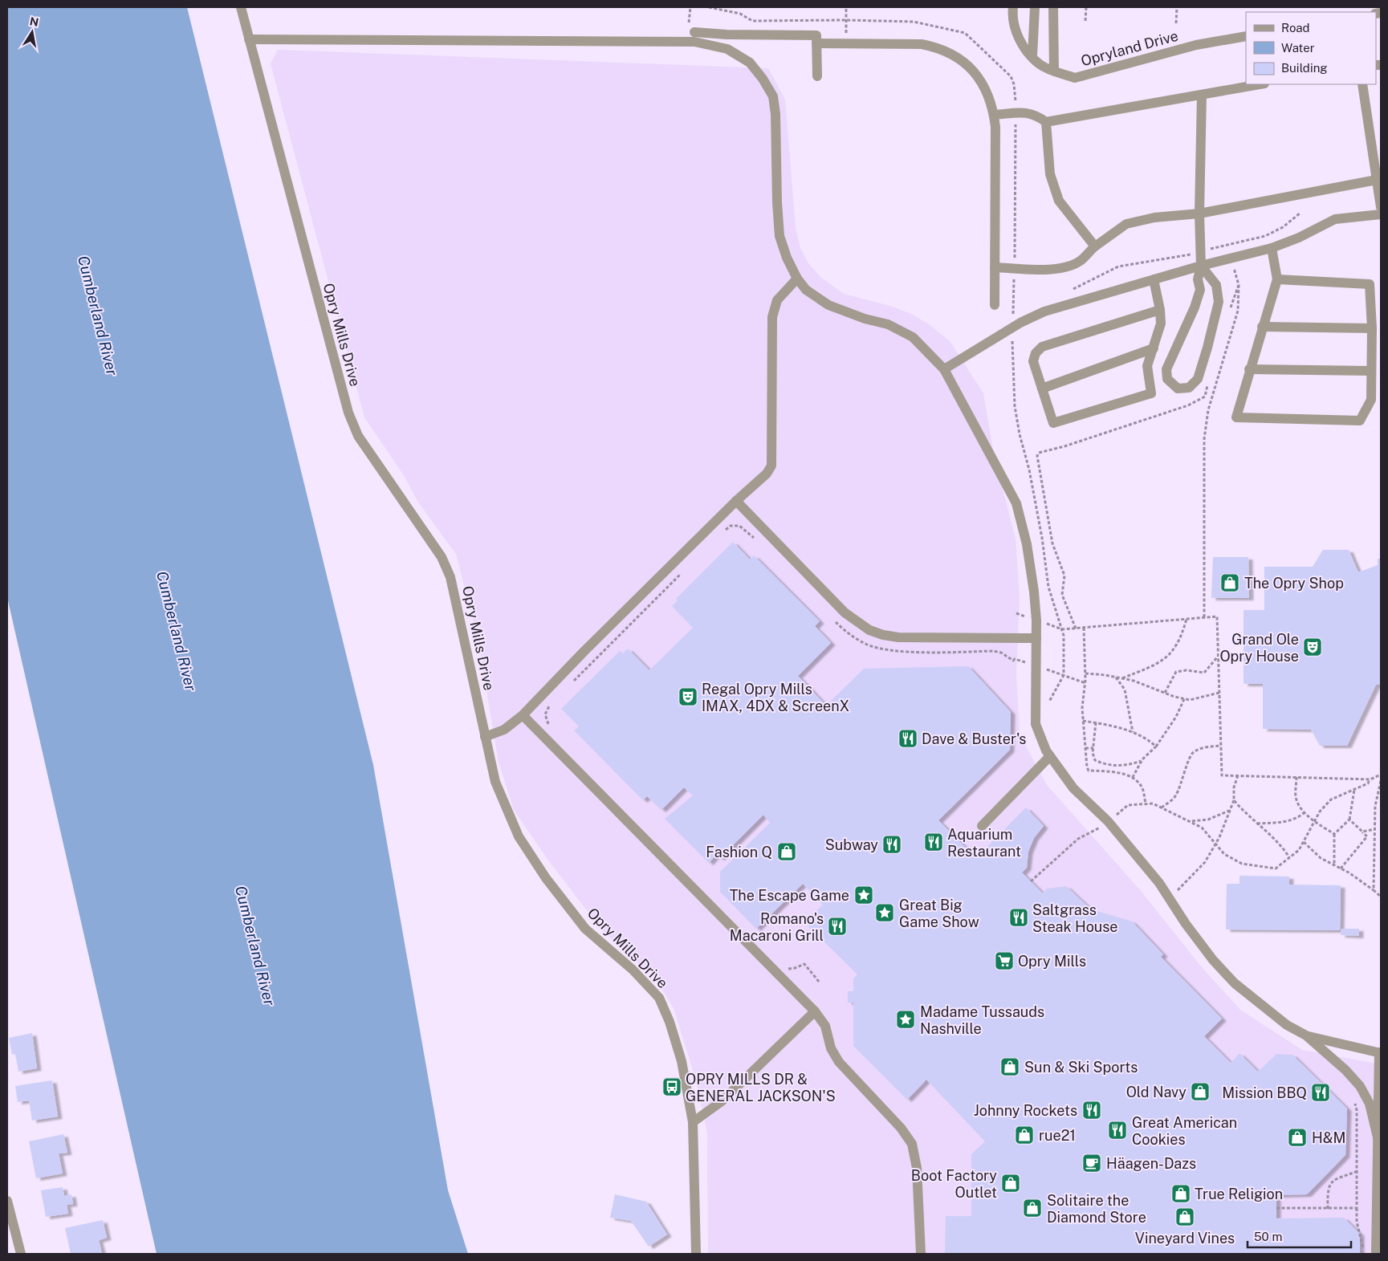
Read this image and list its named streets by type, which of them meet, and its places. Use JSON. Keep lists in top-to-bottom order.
{
  "streets": {
    "street": ["Opryland Drive", "Opry Mills Drive"]
  },
  "water": ["Cumberland River"],
  "places": {
    "shop": [
      "The Opry Shop",
      "Fashion Q",
      "Sun & Ski Sports",
      "Old Navy",
      "rue21",
      "H&M",
      "Boot Factory Outlet",
      "True Religion",
      "Solitaire the Diamond Store",
      "Vineyard Vines"
    ],
    "theatre": ["Grand Ole Opry House", "Regal Opry Mills IMAX, 4DX & ScreenX"],
    "restaurant": [
      "Dave & Buster's",
      "Aquarium Restaurant",
      "Subway",
      "Saltgrass Steak House",
      "Romano's Macaroni Grill",
      "Mission BBQ",
      "Johnny Rockets",
      "Great American Cookies"
    ],
    "place": ["The Escape Game", "Great Big Game Show", "Madame Tussauds Nashville"],
    "supermarket": ["Opry Mills"],
    "bus stop": ["OPRY MILLS DR & GENERAL JACKSON'S"],
    "cafe": ["Häagen-Dazs"]
  },
  "legend": ["Road", "Water", "Building"],
  "scale_bar": "50 m",
  "north": "top"
}
